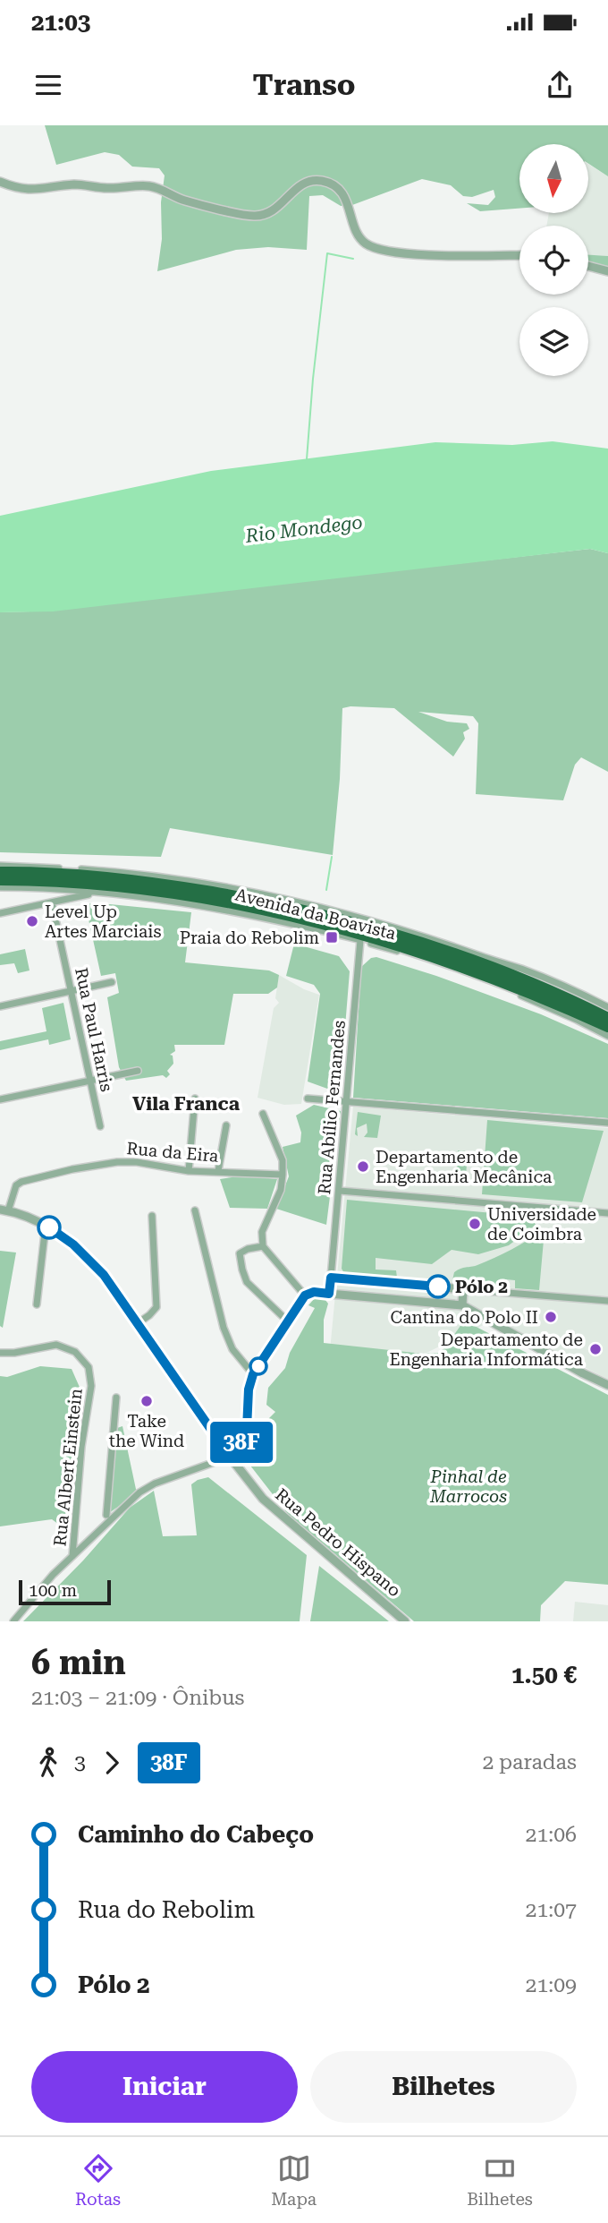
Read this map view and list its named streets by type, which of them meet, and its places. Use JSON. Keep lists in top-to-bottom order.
{
  "streets": {
    "highway": ["Avenida da Boavista"],
    "street": [
      "Rua Paul Harris",
      "Rua Abílio Fernandes",
      "Rua da Eira",
      "Rua Albert Einstein",
      "Rua Pedro Hispano"
    ]
  },
  "crossings": [
    ["Avenida da Boavista", "Rua Abílio Fernandes"],
    ["Rua da Eira", "Rua Pedro Hispano"]
  ],
  "districts": ["Vila Franca"],
  "water": ["Rio Mondego"],
  "parks": ["Pinhal de Marrocos"],
  "places": {
    "other": [
      "Level Up Artes Marciais",
      "Departamento de Engenharia Mecânica",
      "Universidade de Coimbra",
      "Pólo 2",
      "Cantina do Polo II",
      "Departamento de Engenharia Informática",
      "Take the Wind"
    ],
    "transit": ["Praia do Rebolim"]
  },
  "lines": ["bus line 38F"],
  "scale_bar": "100 m",
  "north": "bottom",
  "page": {
    "status": "21:03",
    "header": "Transo",
    "on_map": "38F",
    "scale": "100 m",
    "heading": ["6 min", "21:03 – 21:09 · Ônibus", "1.50 €"],
    "legs": ["3", "38F", "2 paradas"],
    "list": [
      {
        "name": "Caminho do Cabeço",
        "value": "21:06"
      },
      {
        "name": "Rua do Rebolim",
        "value": "21:07"
      },
      {
        "name": "Pólo 2",
        "value": "21:09"
      }
    ],
    "buttons": ["Iniciar", "Bilhetes"],
    "tabs": ["Rotas", "Mapa", "Bilhetes"]
  }
}
